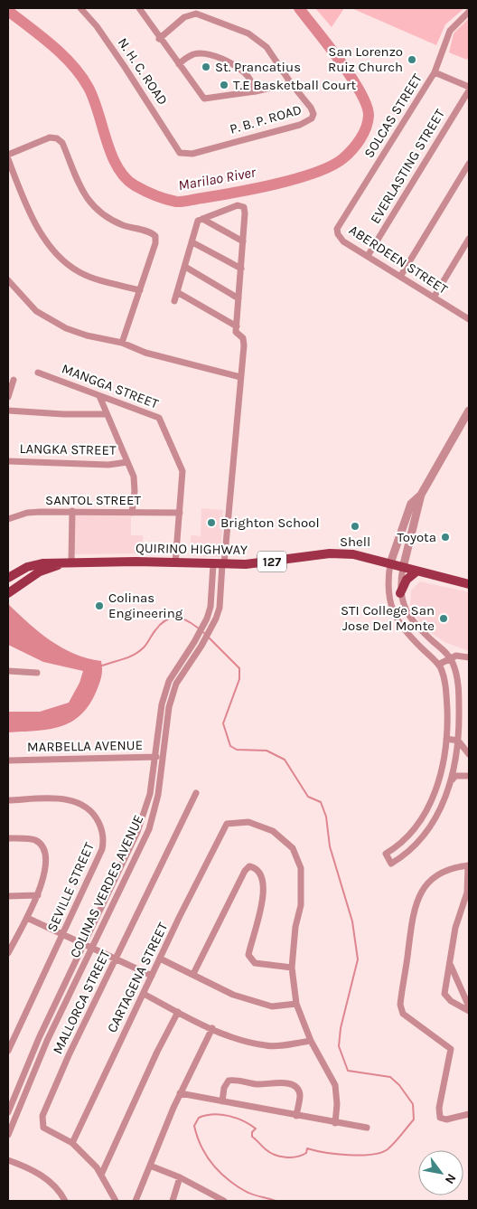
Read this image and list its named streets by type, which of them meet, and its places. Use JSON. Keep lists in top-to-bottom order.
{
  "streets": {
    "main road": ["QUIRINO HIGHWAY", "127"],
    "street": [
      "N. H. C. ROAD",
      "SOLCAS STREET",
      "P. B. P. ROAD",
      "EVERLASTING STREET",
      "ABERDEEN STREET",
      "MANGGA STREET",
      "LANGKA STREET",
      "SANTOL STREET",
      "MARBELLA AVENUE",
      "COLINAS VERDES AVENUE",
      "SEVILLE STREET",
      "CARTAGENA STREET",
      "MALLORCA STREET"
    ]
  },
  "crossings": [
    ["N. H. C. ROAD", "P. B. P. ROAD"],
    ["SOLCAS STREET", "ABERDEEN STREET"],
    ["EVERLASTING STREET", "ABERDEEN STREET"],
    ["MANGGA STREET", "SANTOL STREET"],
    ["MANGGA STREET", "QUIRINO HIGHWAY"],
    ["QUIRINO HIGHWAY", "COLINAS VERDES AVENUE"],
    ["MARBELLA AVENUE", "COLINAS VERDES AVENUE"],
    ["CARTAGENA STREET", "MALLORCA STREET"]
  ],
  "water": ["Marilao River"],
  "places": [
    "San Lorenzo Ruiz Church",
    "St. Prancatius",
    "T.E Basketball Court",
    "Brighton School",
    "Shell",
    "Toyota",
    "Colinas Engineering",
    "STI College San Jose Del Monte"
  ],
  "north": "bottom right"
}
